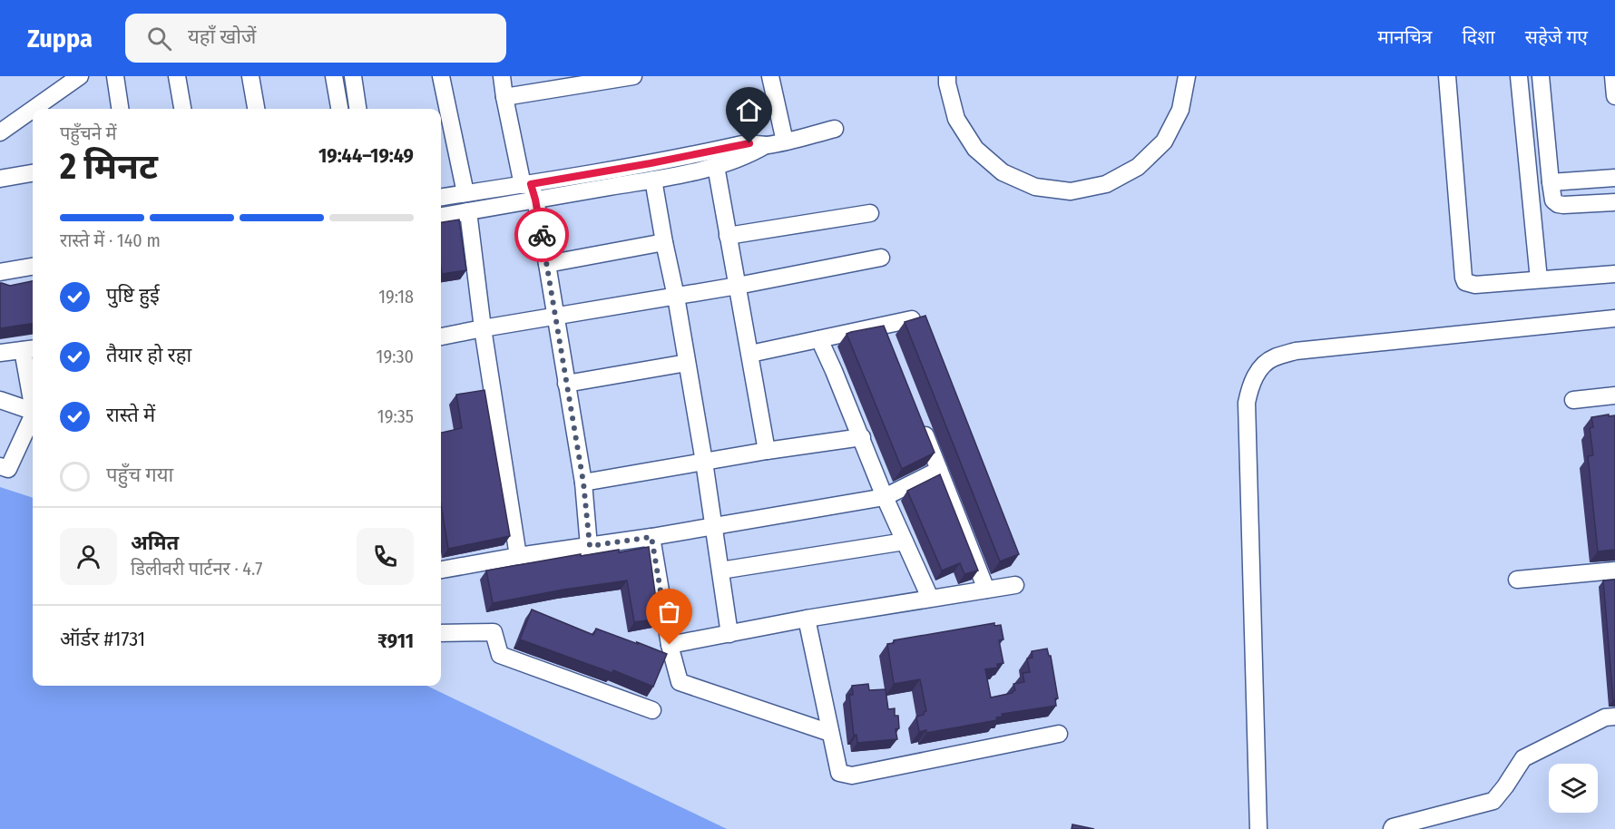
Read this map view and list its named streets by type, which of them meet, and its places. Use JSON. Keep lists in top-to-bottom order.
{
  "page": {
    "header": "Zuppa",
    "search": "यहाँ खोजें",
    "nav": ["मानचित्र", "दिशा", "सहेजे गए"],
    "heading": ["2 मिनट", "पहुँचने में", "19:44–19:49"],
    "panel": [
      "अमित",
      "डिलीवरी पार्टनर · 4.7",
      "ऑर्डर #1731",
      "₹911"
    ],
    "bar": "रास्ते में · 140 m",
    "list": [
      ["पुष्टि हुई", "19:18"],
      ["तैयार हो रहा", "19:30"],
      ["रास्ते में", "19:35"],
      "पहुँच गया"
    ]
  }
}
